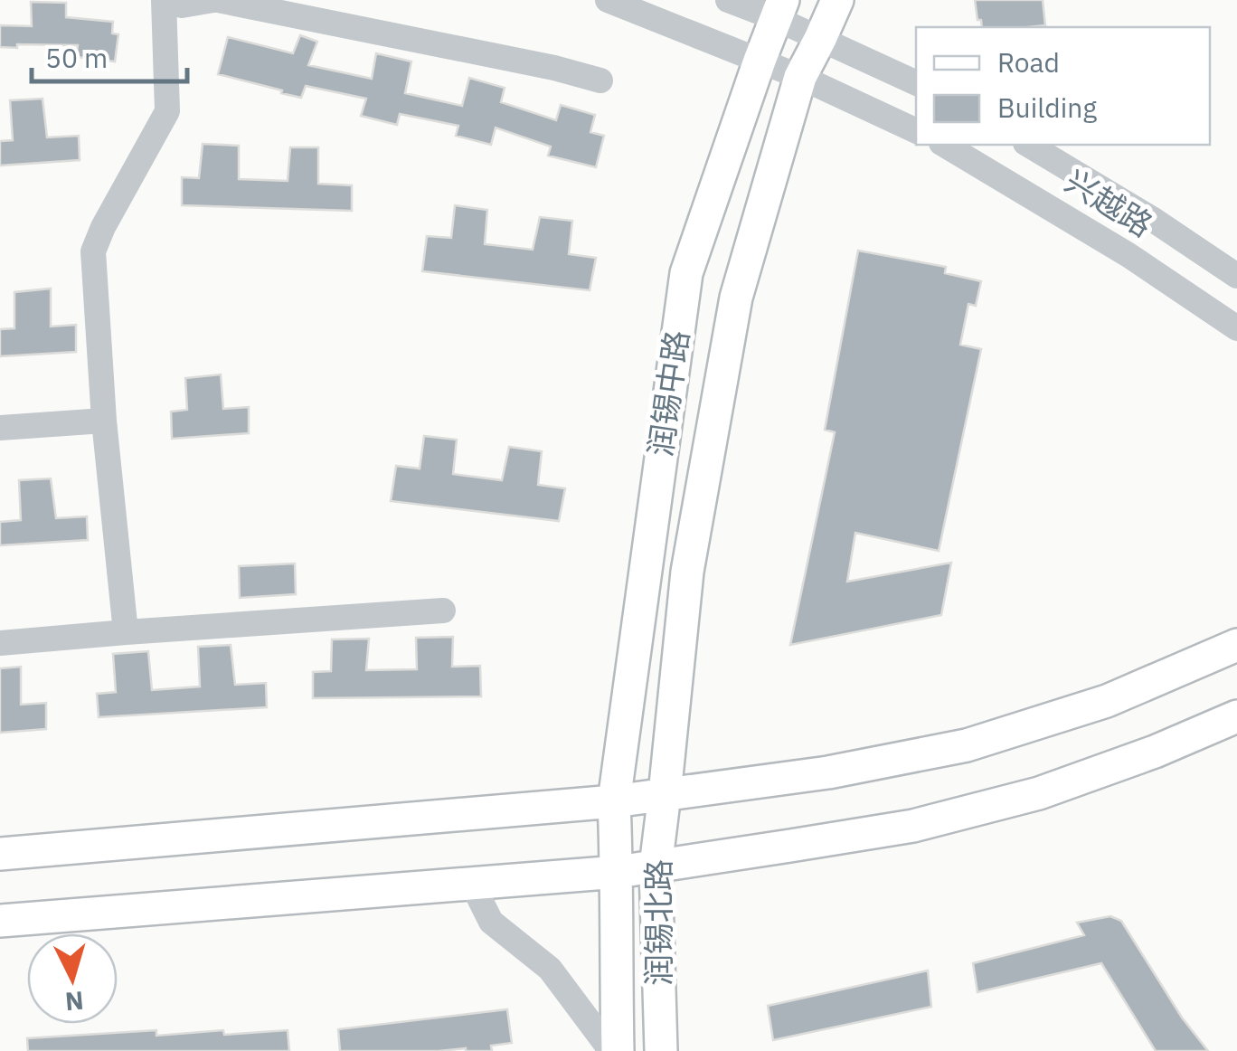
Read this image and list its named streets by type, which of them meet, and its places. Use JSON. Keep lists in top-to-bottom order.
{
  "streets": {
    "main road": ["润锡中路", "润锡北路"],
    "street": ["兴越路"]
  },
  "crossings": [
    ["润锡中路", "润锡北路"]
  ],
  "legend": ["Road", "Building"],
  "scale_bar": "50 m",
  "north": "bottom"
}
